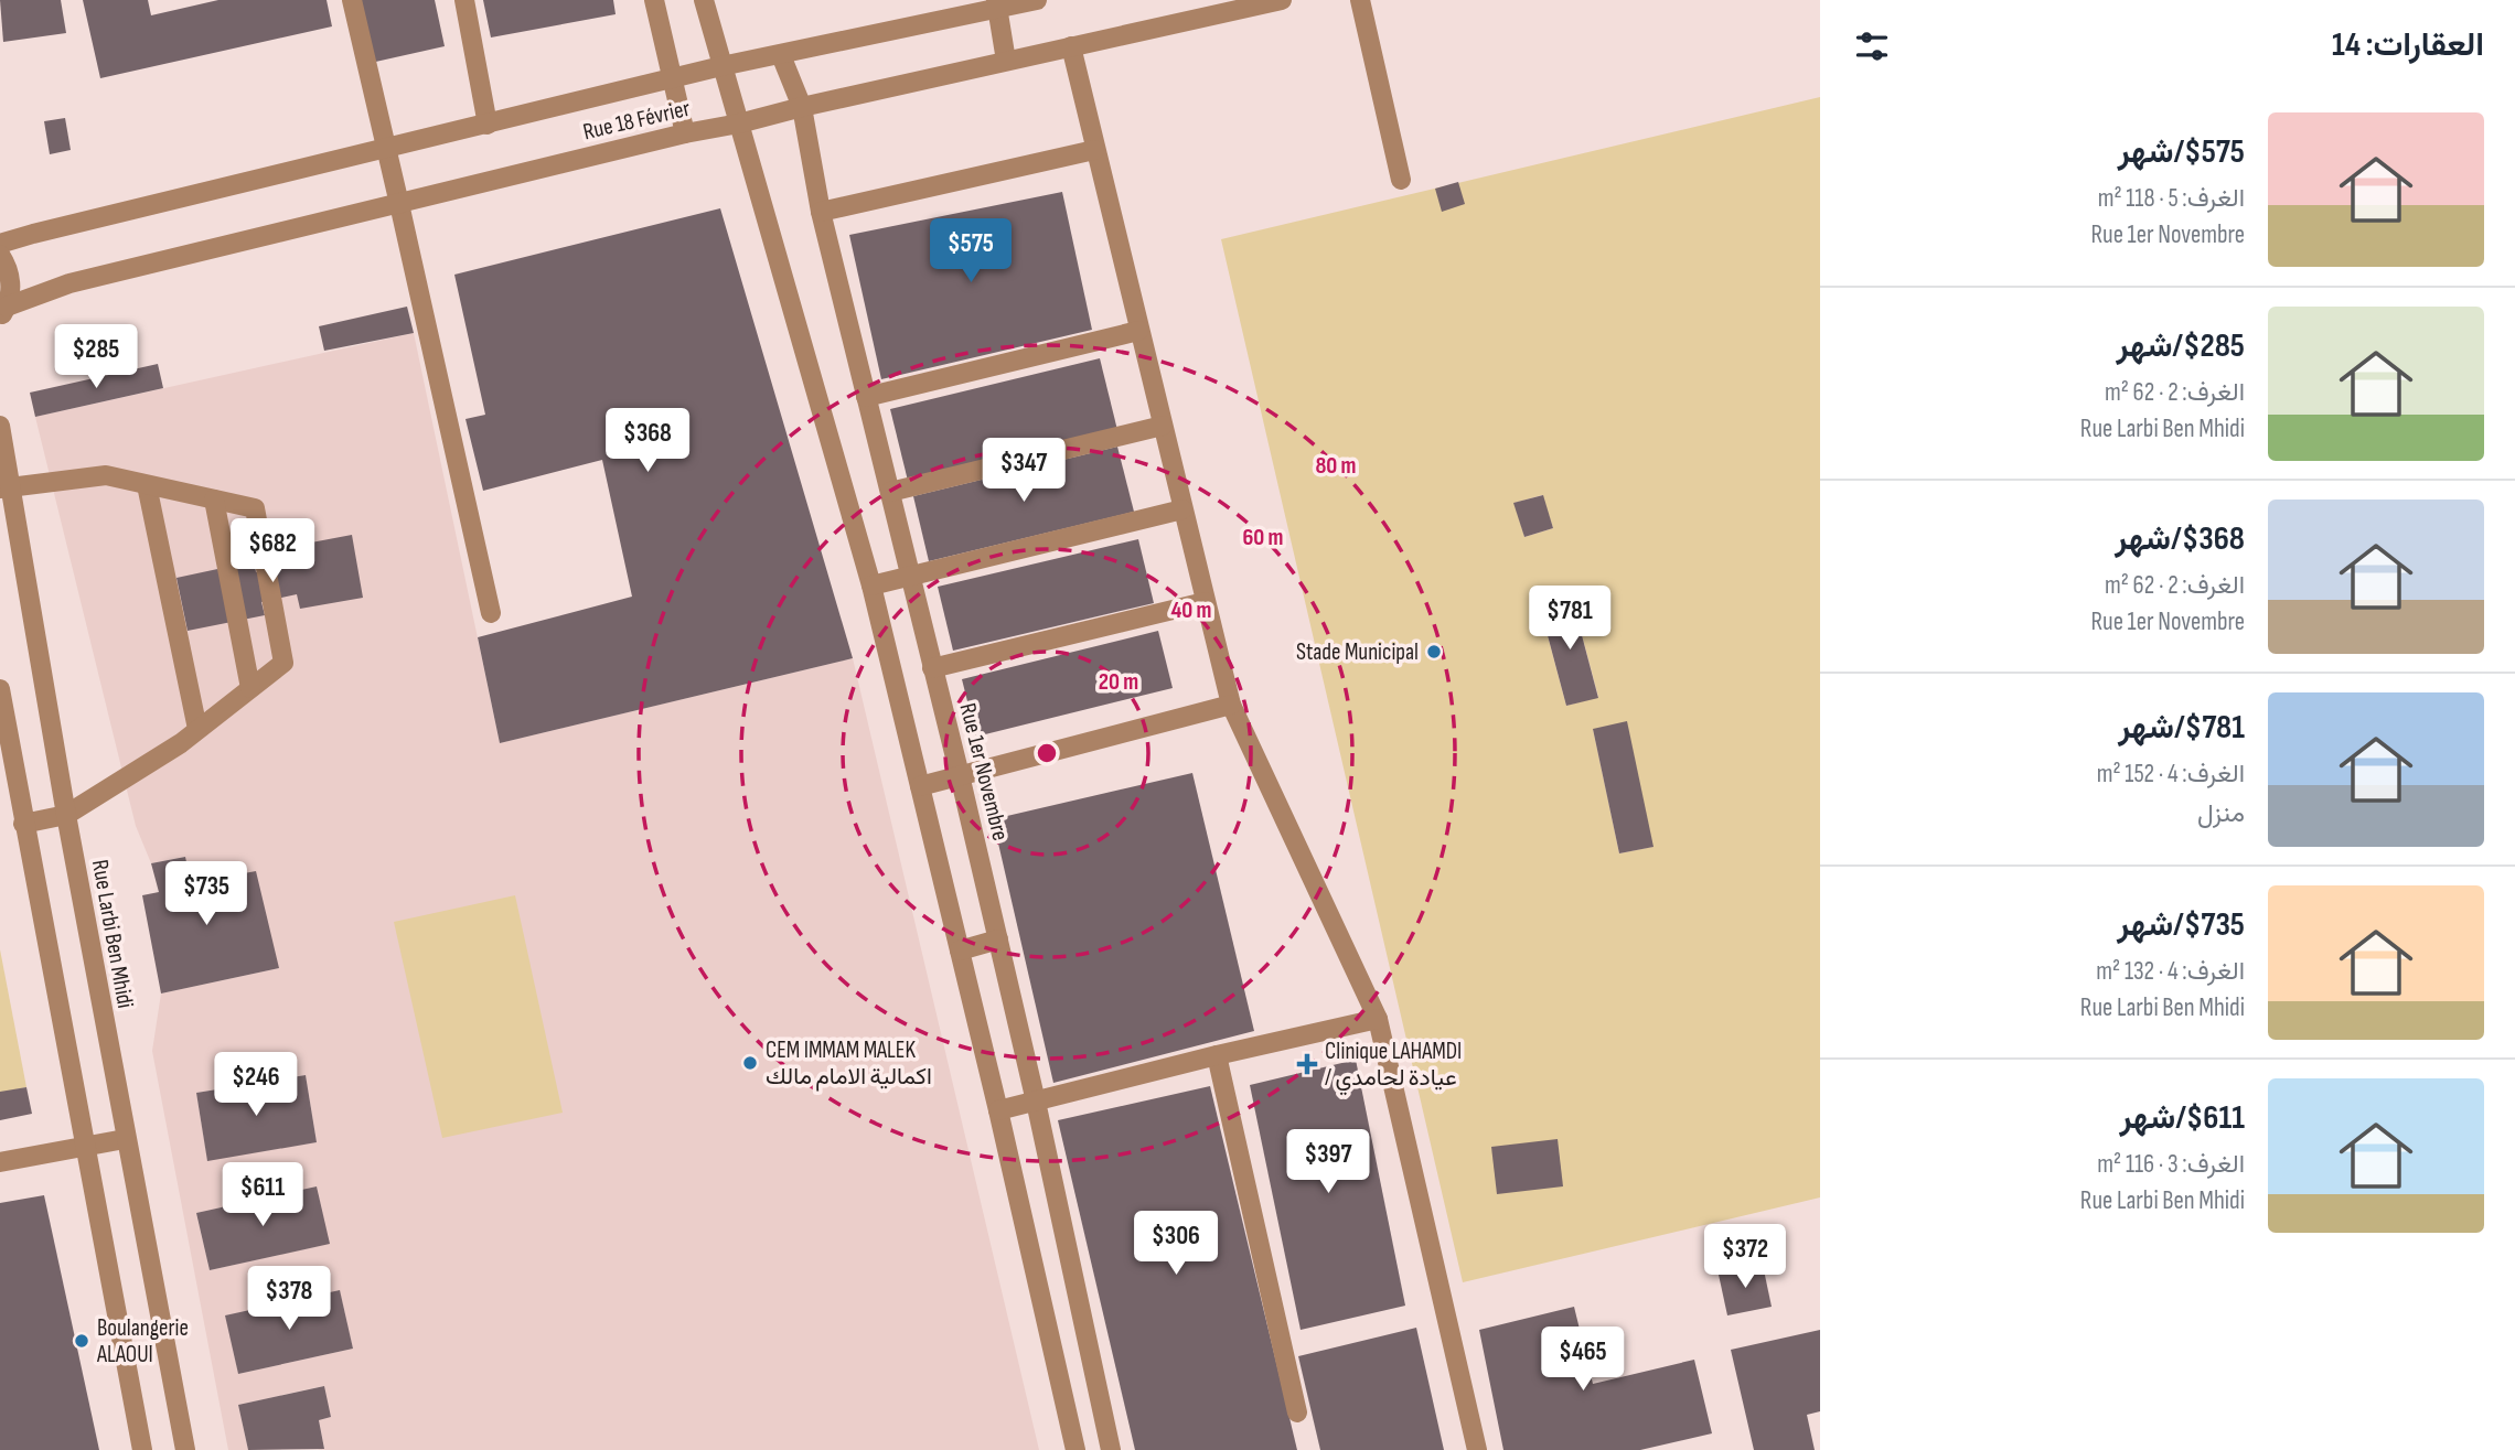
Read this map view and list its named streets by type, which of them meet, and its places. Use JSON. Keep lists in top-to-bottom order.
{
  "streets": {
    "street": ["Rue 18 Février", "Rue 1er Novembre", "Rue Larbi Ben Mhidi"]
  },
  "crossings": [
    ["Rue 18 Février", "Rue 1er Novembre"]
  ],
  "places": {
    "other": ["Stade Municipal", "CEM IMMAM MALEK اكمالية الامام مالك", "Boulangerie ALAOUI"],
    "health": ["Clinique LAHAMDI / عيادة لحامدي"]
  },
  "page": {
    "heading": "العقارات: 14",
    "list": [
      {
        "name": "$575/شهر",
        "note": "الغرف: 5 · 118 m² · Rue 1er Novembre"
      },
      {
        "name": "$285/شهر",
        "note": "الغرف: 2 · 62 m² · Rue Larbi Ben Mhidi"
      },
      {
        "name": "$368/شهر",
        "note": "الغرف: 2 · 62 m² · Rue 1er Novembre"
      },
      {
        "name": "$781/شهر",
        "note": "الغرف: 4 · 152 m² · منزل"
      },
      {
        "name": "$735/شهر",
        "note": "الغرف: 4 · 132 m² · Rue Larbi Ben Mhidi"
      },
      {
        "name": "$611/شهر",
        "note": "الغرف: 3 · 116 m² · Rue Larbi Ben Mhidi"
      }
    ],
    "price": [
      "$575",
      "$285",
      "$368",
      "$347",
      "$682",
      "$781",
      "$735",
      "$246",
      "$397",
      "$611",
      "$306",
      "$372",
      "$378",
      "$465"
    ]
  },
  "rings": [
    "80 m",
    "60 m",
    "40 m",
    "20 m"
  ]
}
